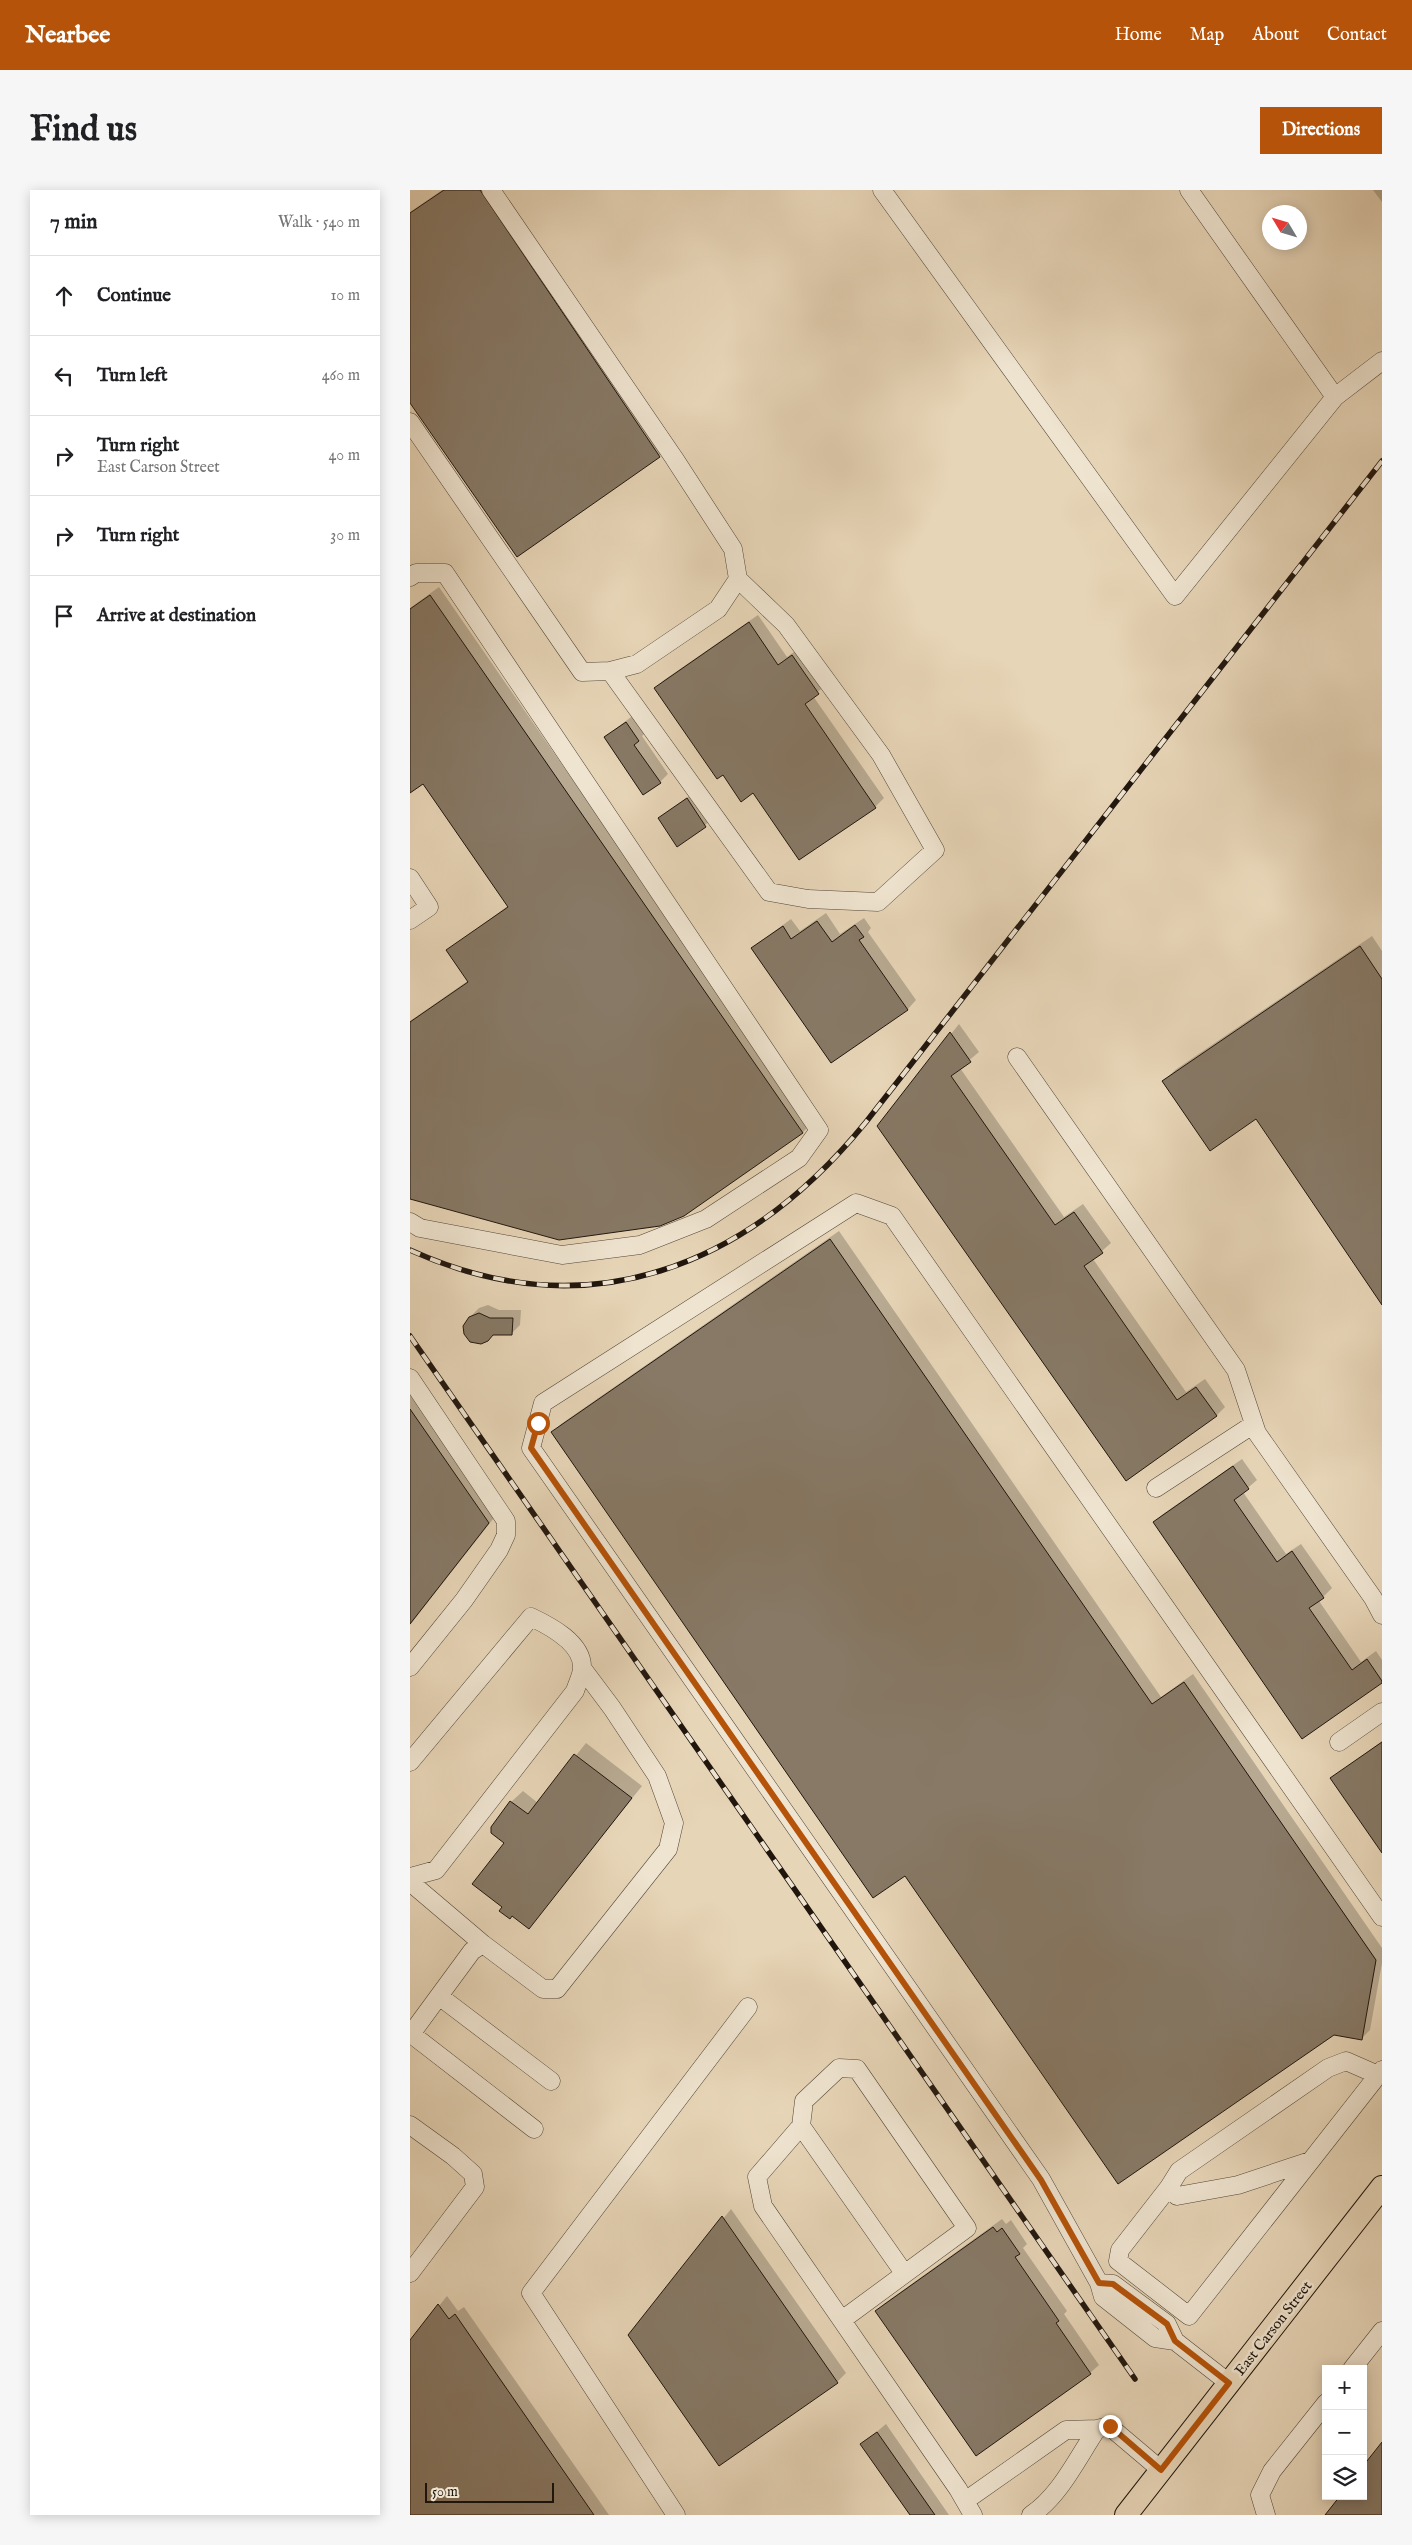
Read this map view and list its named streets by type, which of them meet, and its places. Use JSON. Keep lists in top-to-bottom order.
{
  "streets": {
    "main road": ["East Carson Street"]
  },
  "scale_bar": "50 m",
  "north": "top left",
  "page": {
    "header": "Nearbee",
    "nav": [
      "Home",
      "Map",
      "About",
      "Contact"
    ],
    "buttons": "Directions",
    "title": "Find us",
    "heading": ["7 min", "Walk · 540 m"],
    "list": [
      ["Continue", "10 m"],
      ["Turn left", "460 m"],
      ["Turn right", "East Carson Street", "40 m"],
      ["Turn right", "30 m"],
      "Arrive at destination"
    ],
    "map_buttons": ["+", "−"],
    "scale": "50 m"
  }
}
